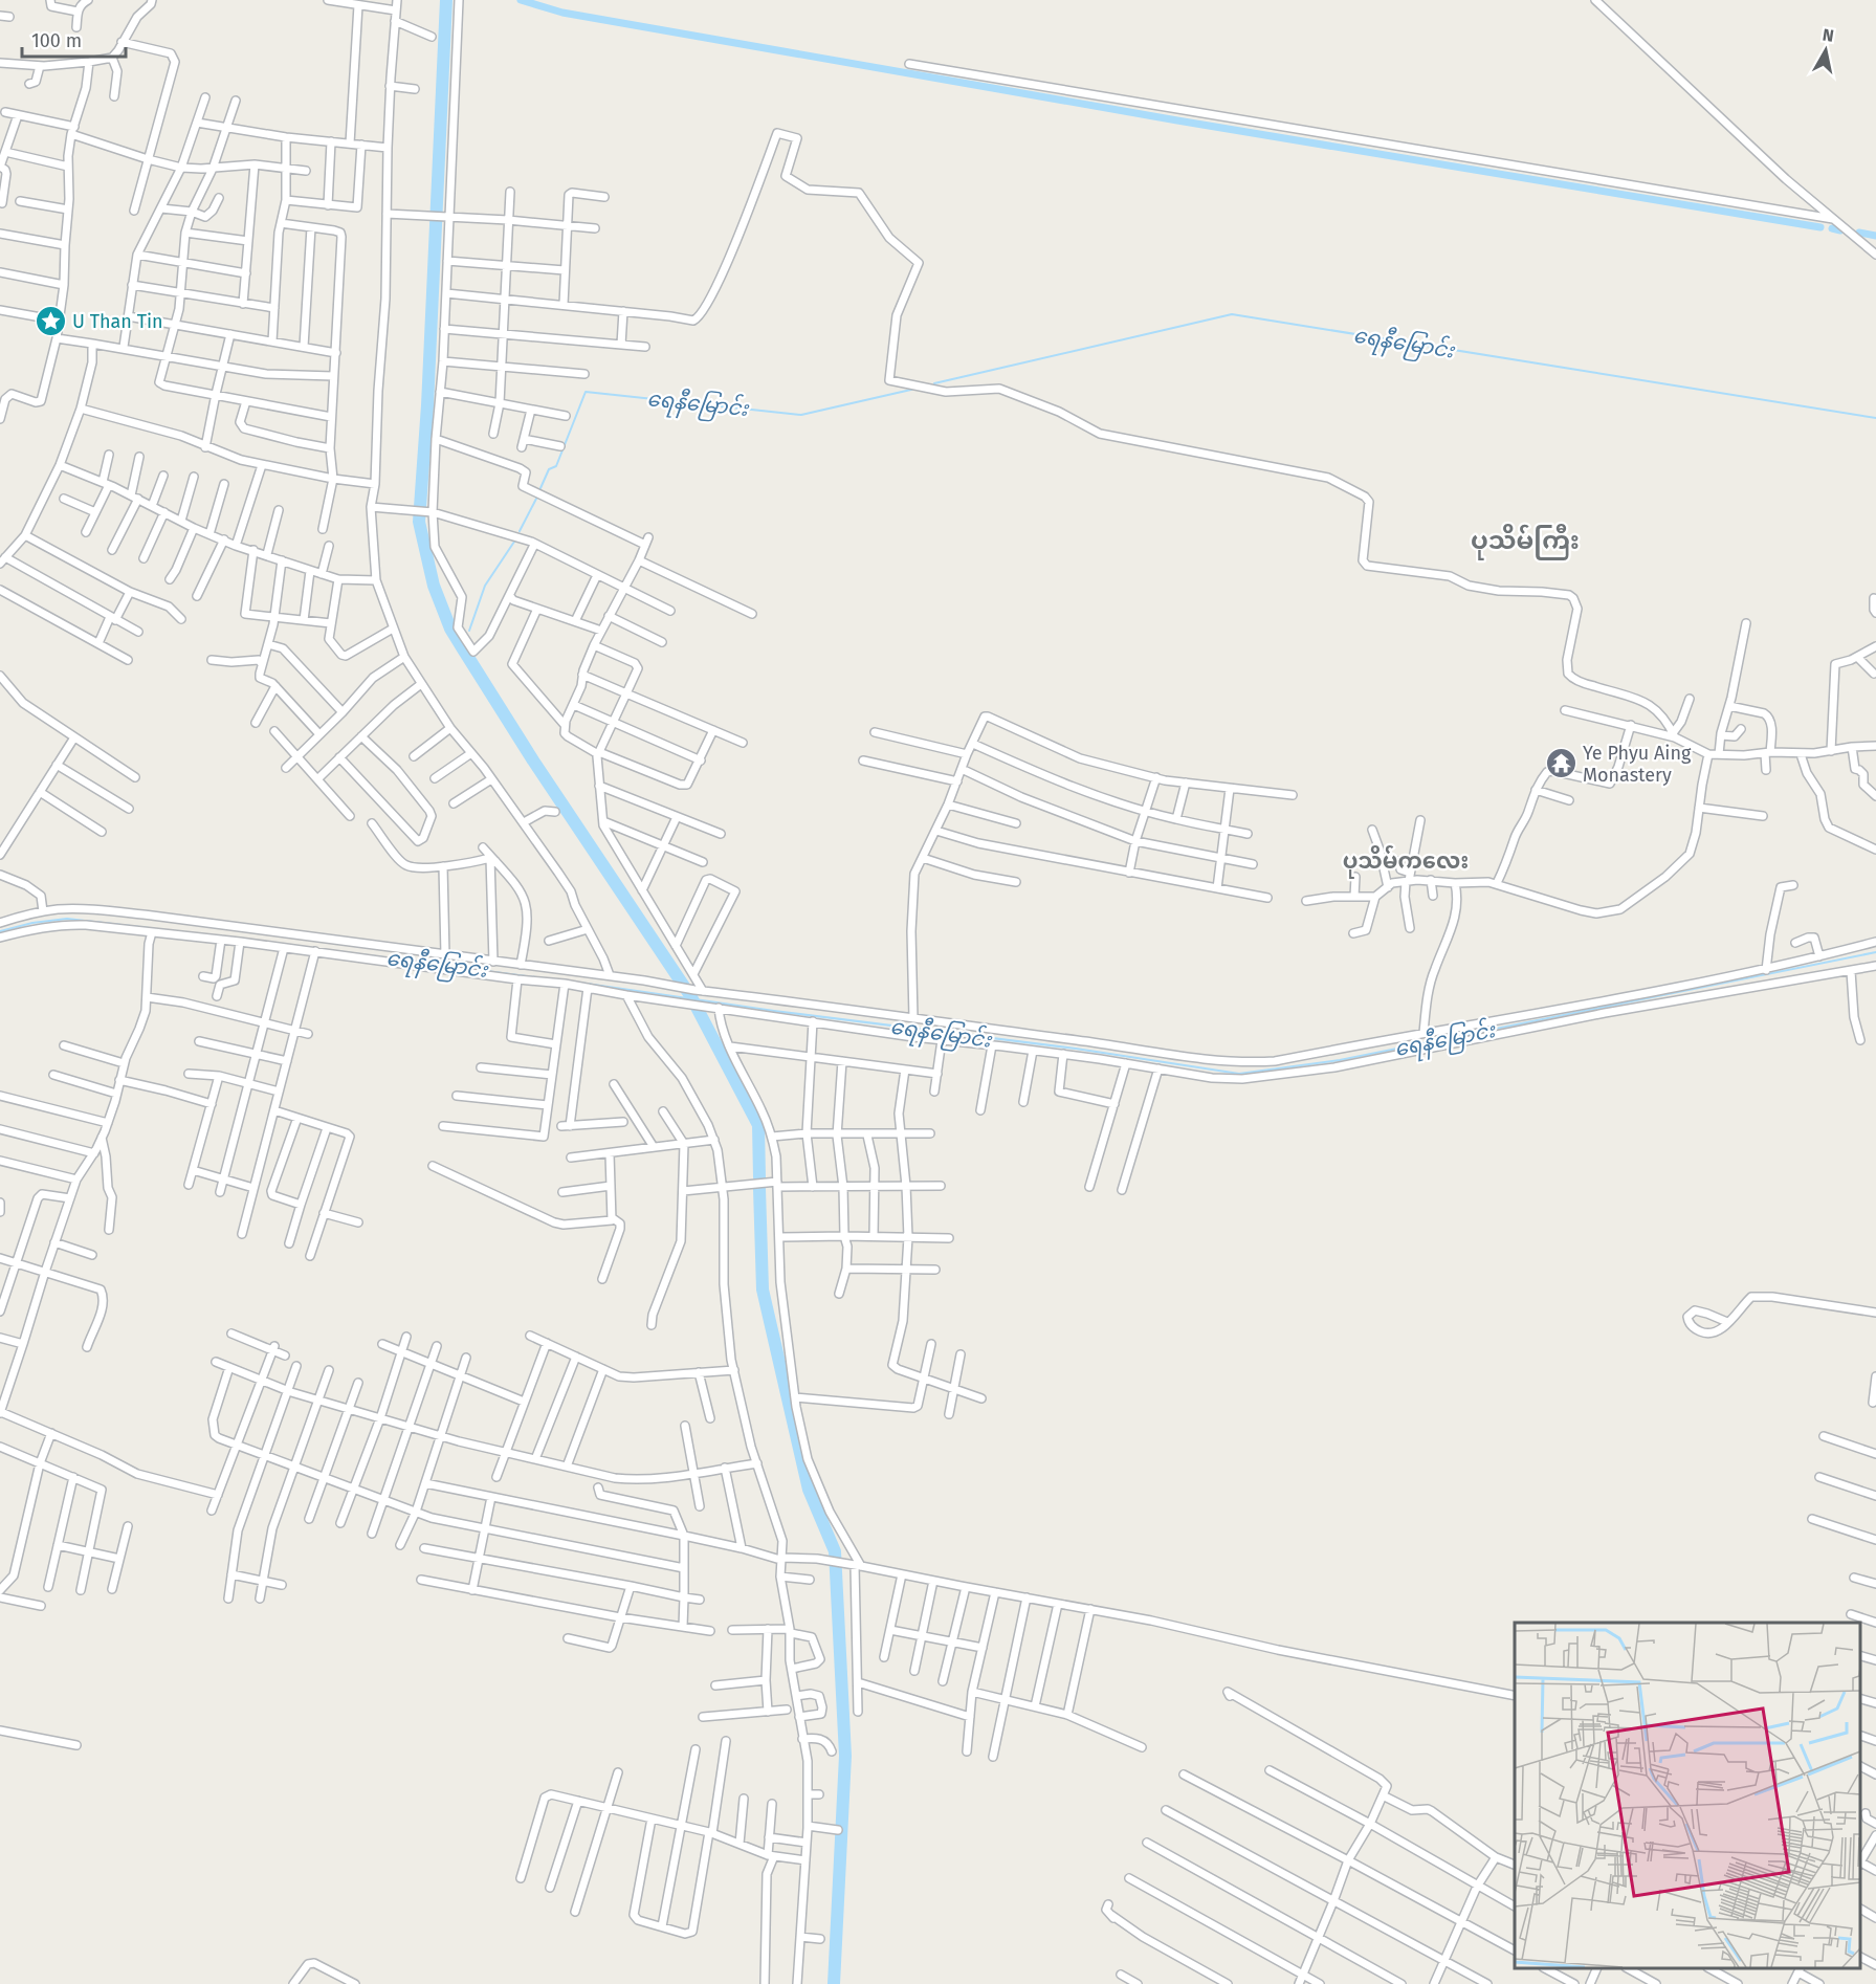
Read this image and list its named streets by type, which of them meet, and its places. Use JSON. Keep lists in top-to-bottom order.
{
  "districts": ["ပုသိမ်ကြီး", "ပုသိမ်ကလေး"],
  "water": ["ရေနီမြောင်း"],
  "places": {
    "place": ["U Than Tin"],
    "temple": ["Ye Phyu Aing Monastery"]
  },
  "scale_bar": "100 m",
  "north": "top"
}
